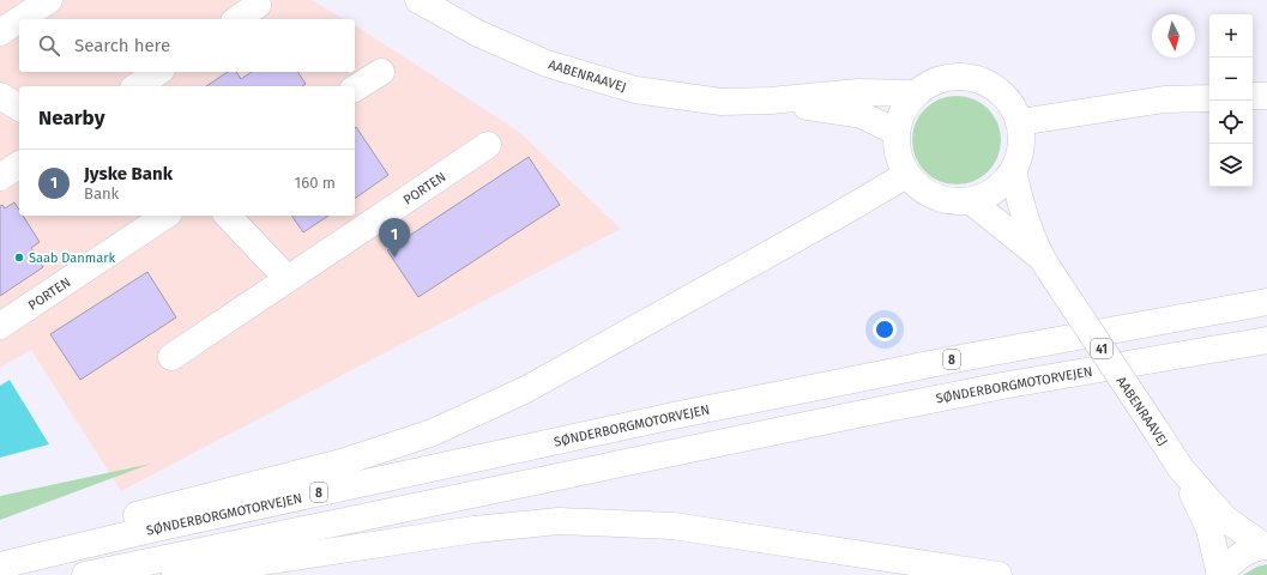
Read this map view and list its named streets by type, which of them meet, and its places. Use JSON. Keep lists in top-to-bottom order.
{
  "streets": {
    "main road": [
      "AABENRAAVEJ",
      "PORTEN",
      "41",
      "8",
      "SØNDERBORGMOTORVEJEN"
    ]
  },
  "crossings": [
    ["AABENRAAVEJ", "41"]
  ],
  "places": ["Saab Danmark"],
  "north": "bottom",
  "page": {
    "map_buttons": ["+", "−"],
    "search": "Search here",
    "heading": "Nearby",
    "list": [
      {
        "mark": "1",
        "name": "Jyske Bank",
        "note": "Bank",
        "value": "160 m"
      }
    ],
    "pins": "1"
  }
}
